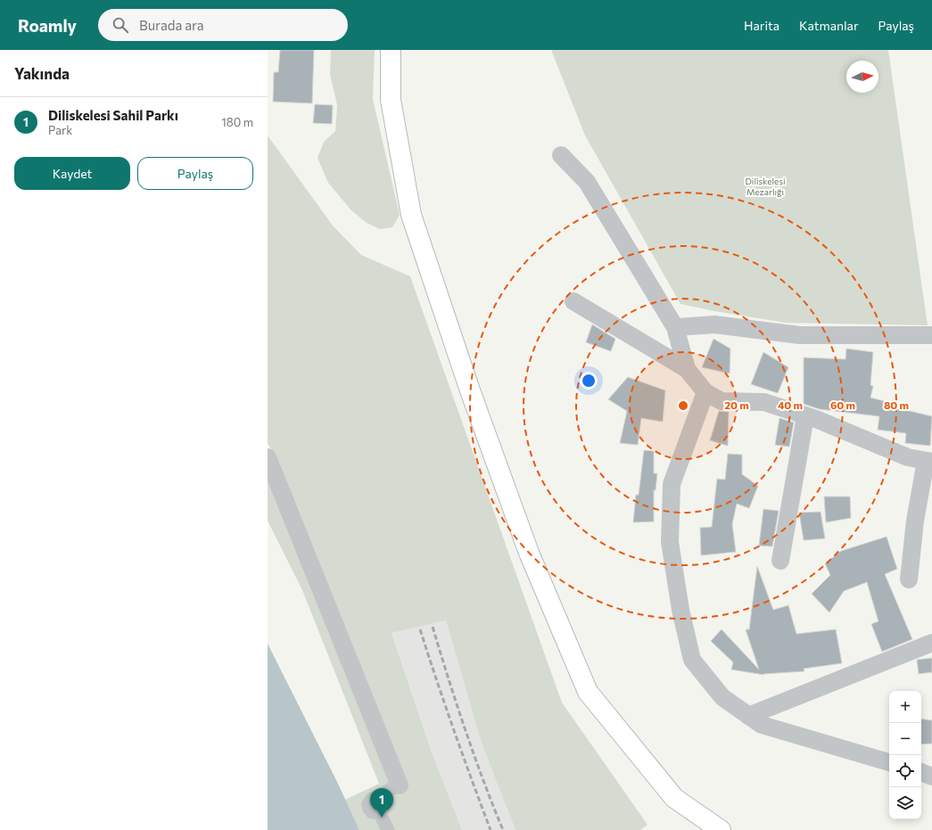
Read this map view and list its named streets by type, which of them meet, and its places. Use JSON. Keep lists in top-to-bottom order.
{
  "parks": ["Diliskelesi Mezarlığı"],
  "north": "right",
  "page": {
    "header": "Roamly",
    "search": "Burada ara",
    "nav": ["Harita", "Katmanlar", "Paylaş"],
    "heading": "Yakında",
    "list": [
      {
        "mark": "1",
        "name": "Diliskelesi Sahil Parkı",
        "note": "Park",
        "value": "180 m"
      }
    ],
    "buttons": ["Kaydet", "Paylaş"],
    "map_buttons": ["+", "−"],
    "pins": "1"
  },
  "rings": [
    "20 m",
    "40 m",
    "60 m",
    "80 m"
  ]
}
